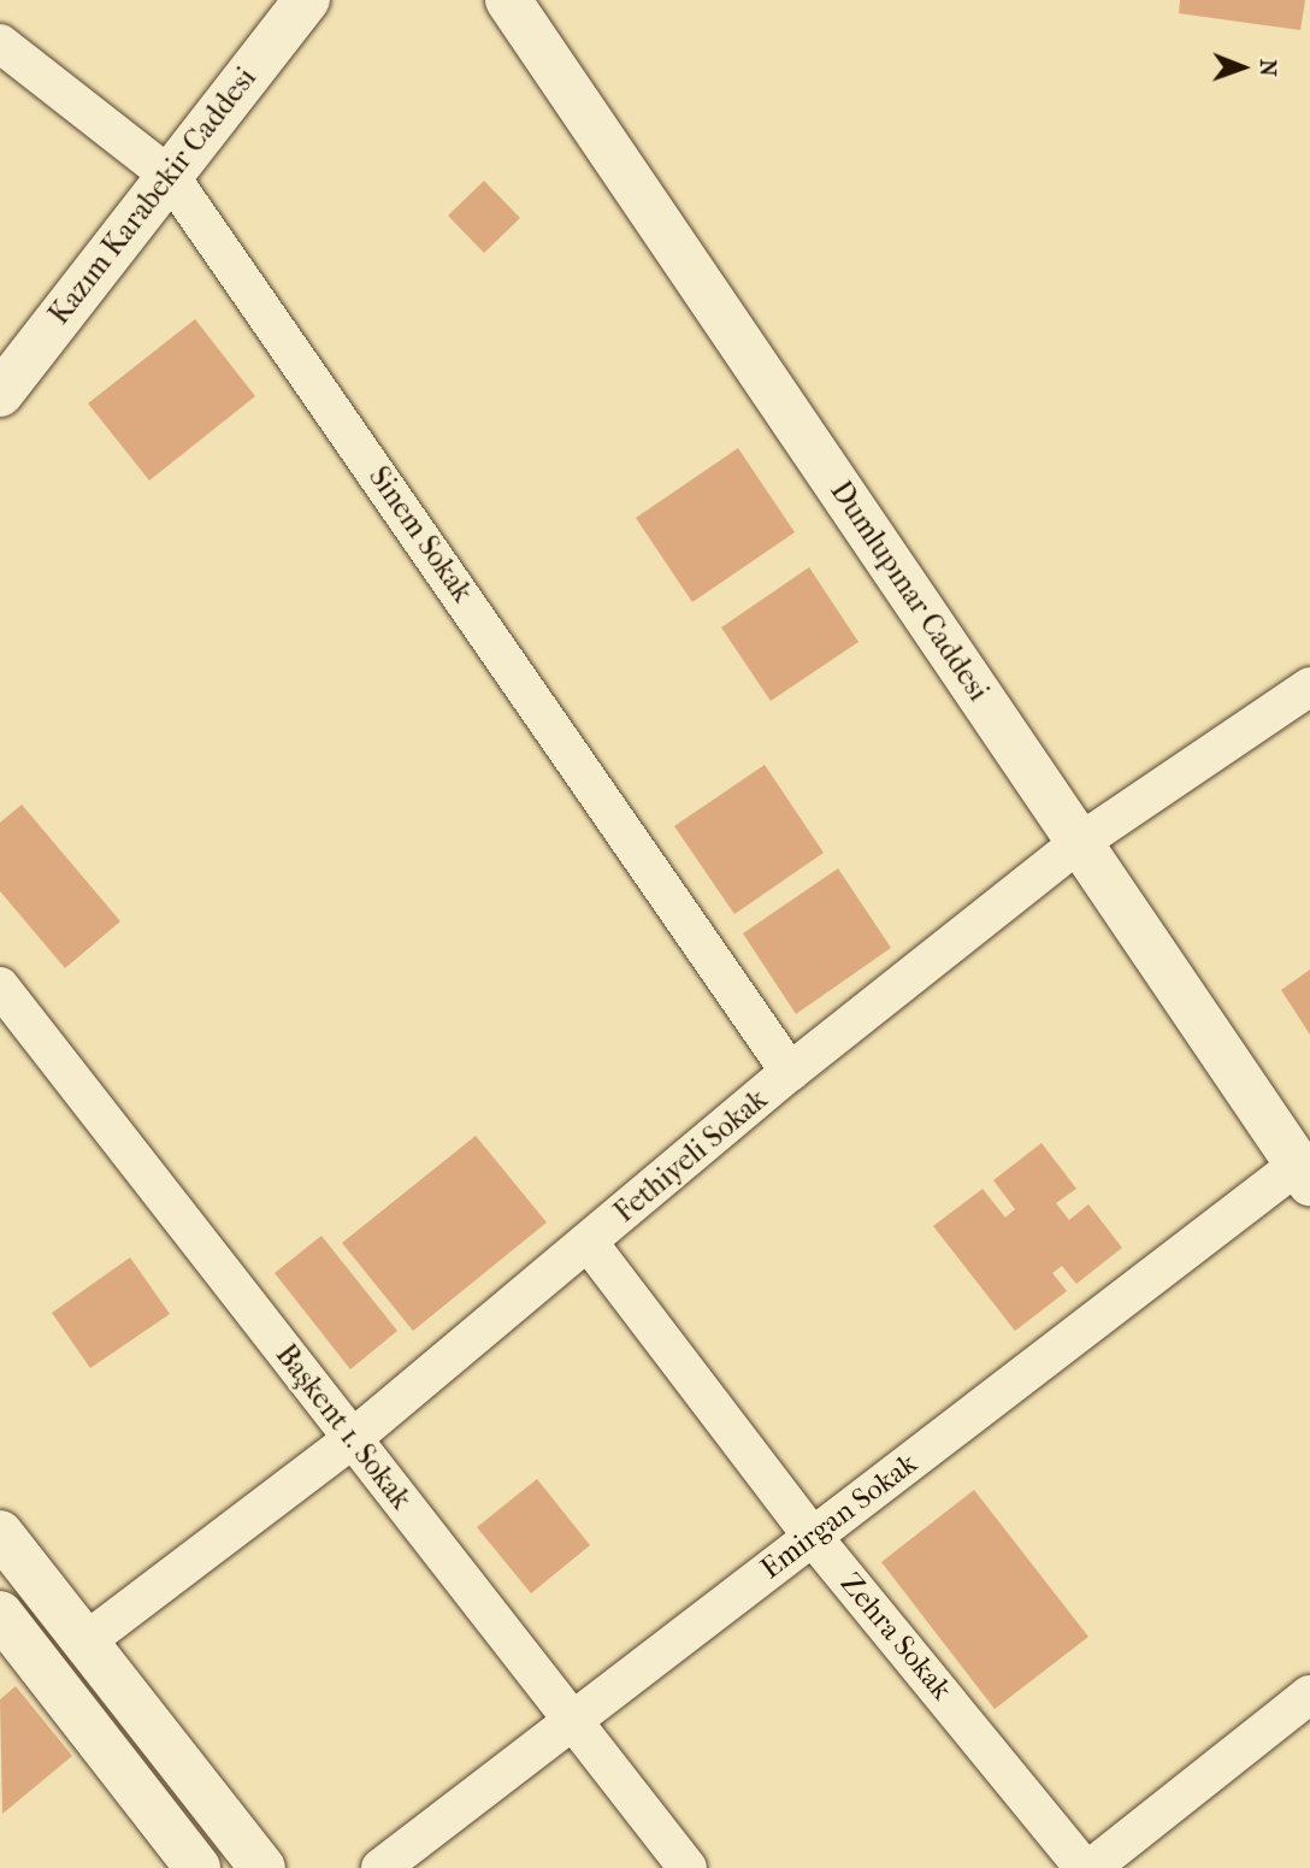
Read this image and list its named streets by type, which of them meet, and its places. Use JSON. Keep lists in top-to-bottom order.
{
  "streets": {
    "street": [
      "Kazım Karabekir Caddesi",
      "Sinem Sokak",
      "Dumlupınar Caddesi",
      "Fethiyeli Sokak",
      "Başkent 1. Sokak",
      "Emirgan Sokak",
      "Zehra Sokak"
    ]
  },
  "crossings": [
    ["Kazım Karabekir Caddesi", "Sinem Sokak"],
    ["Sinem Sokak", "Fethiyeli Sokak"],
    ["Dumlupınar Caddesi", "Fethiyeli Sokak"],
    ["Dumlupınar Caddesi", "Emirgan Sokak"],
    ["Fethiyeli Sokak", "Başkent 1. Sokak"],
    ["Fethiyeli Sokak", "Zehra Sokak"],
    ["Başkent 1. Sokak", "Emirgan Sokak"],
    ["Emirgan Sokak", "Zehra Sokak"]
  ],
  "north": "right"
}
